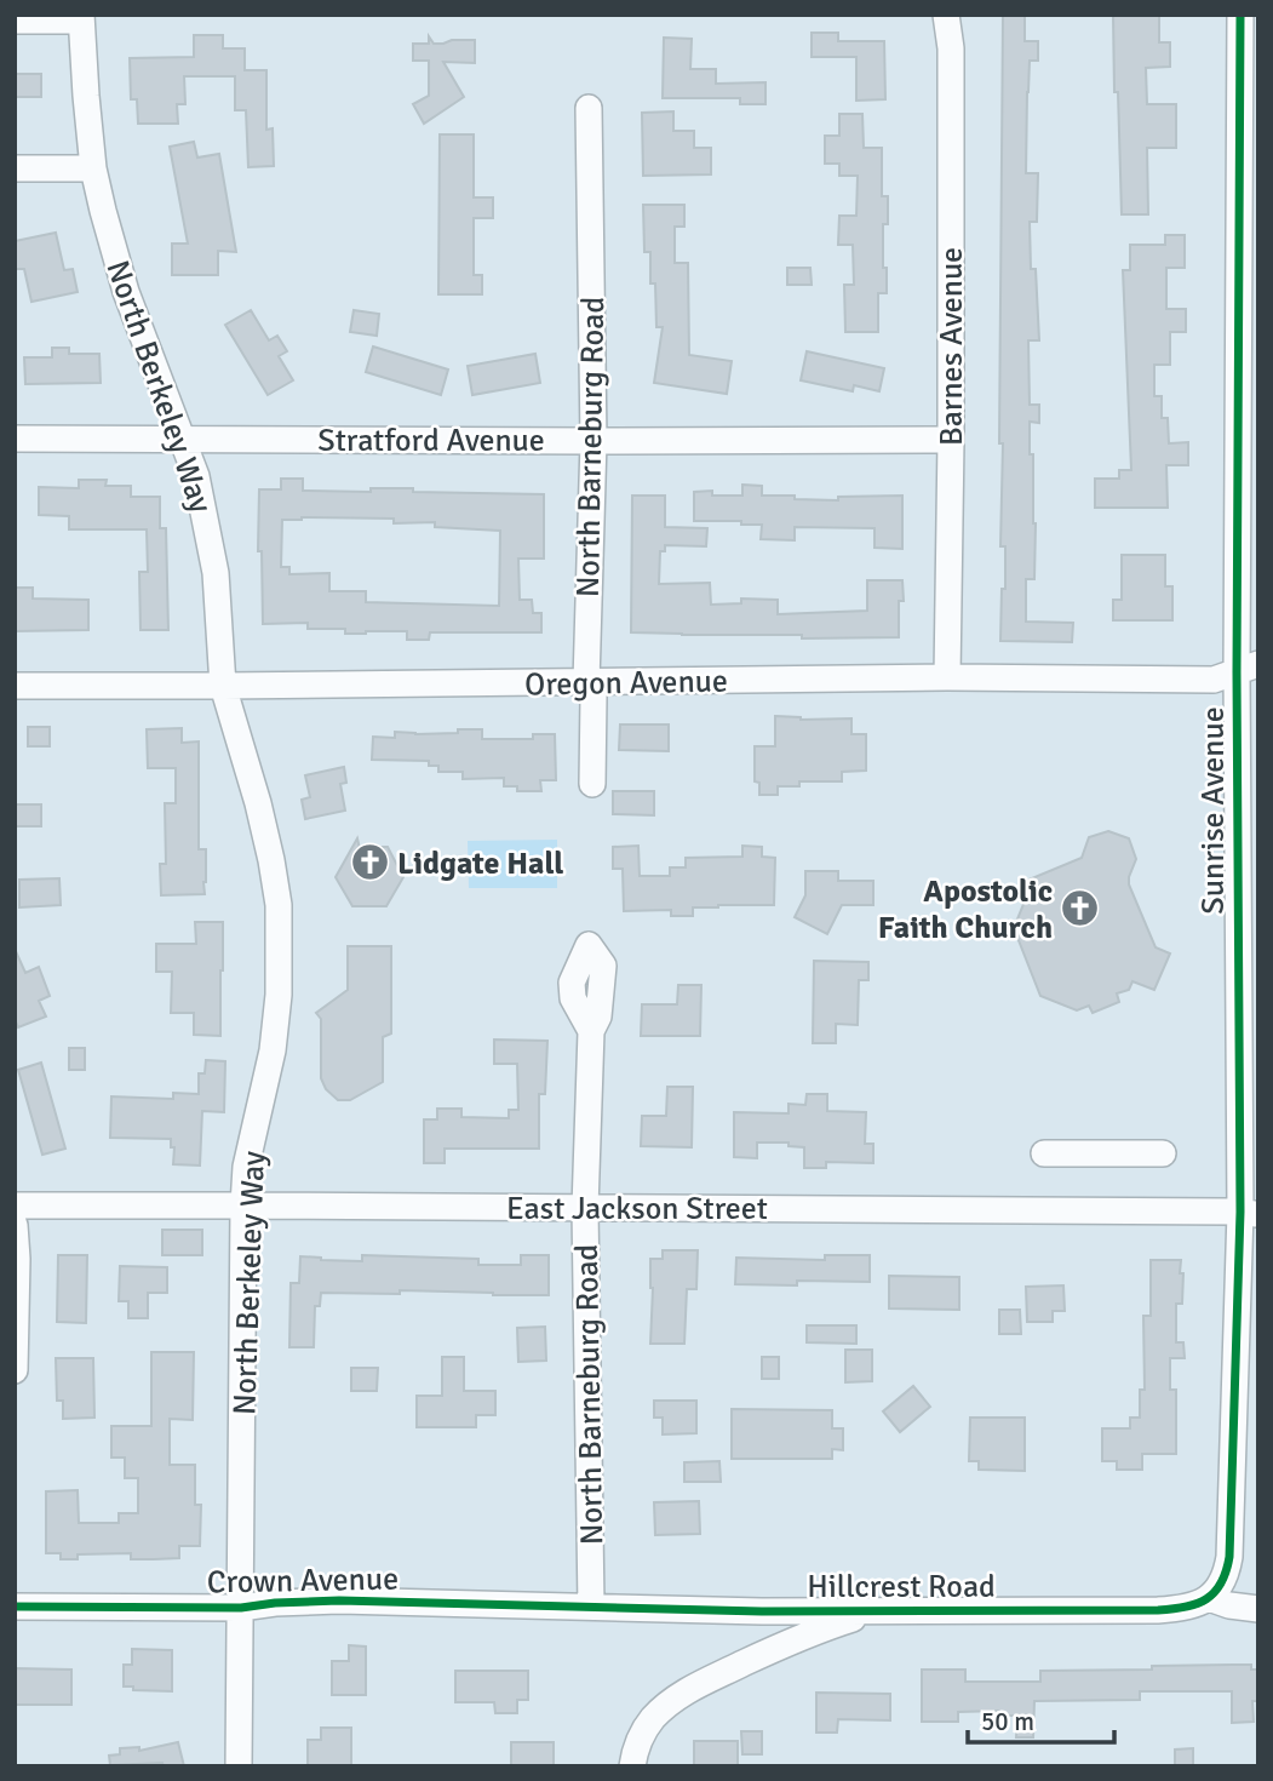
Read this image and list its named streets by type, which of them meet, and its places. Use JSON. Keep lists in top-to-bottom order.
{
  "streets": {
    "street": [
      "Barnes Avenue",
      "North Berkeley Way",
      "Stratford Avenue",
      "North Barneburg Road",
      "Oregon Avenue",
      "Sunrise Avenue",
      "East Jackson Street",
      "Crown Avenue",
      "Hillcrest Road"
    ]
  },
  "crossings": [
    ["Barnes Avenue", "Stratford Avenue"],
    ["Barnes Avenue", "Oregon Avenue"],
    ["North Berkeley Way", "Stratford Avenue"],
    ["North Berkeley Way", "Oregon Avenue"],
    ["North Berkeley Way", "East Jackson Street"],
    ["North Berkeley Way", "Crown Avenue"],
    ["Stratford Avenue", "North Barneburg Road"],
    ["North Barneburg Road", "Oregon Avenue"],
    ["North Barneburg Road", "East Jackson Street"],
    ["North Barneburg Road", "Crown Avenue"],
    ["North Barneburg Road", "Hillcrest Road"],
    ["Oregon Avenue", "Sunrise Avenue"],
    ["Sunrise Avenue", "East Jackson Street"],
    ["Sunrise Avenue", "Hillcrest Road"],
    ["Crown Avenue", "Hillcrest Road"]
  ],
  "places": {
    "church": ["Lidgate Hall", "Apostolic Faith Church"]
  },
  "scale_bar": "50 m"
}
